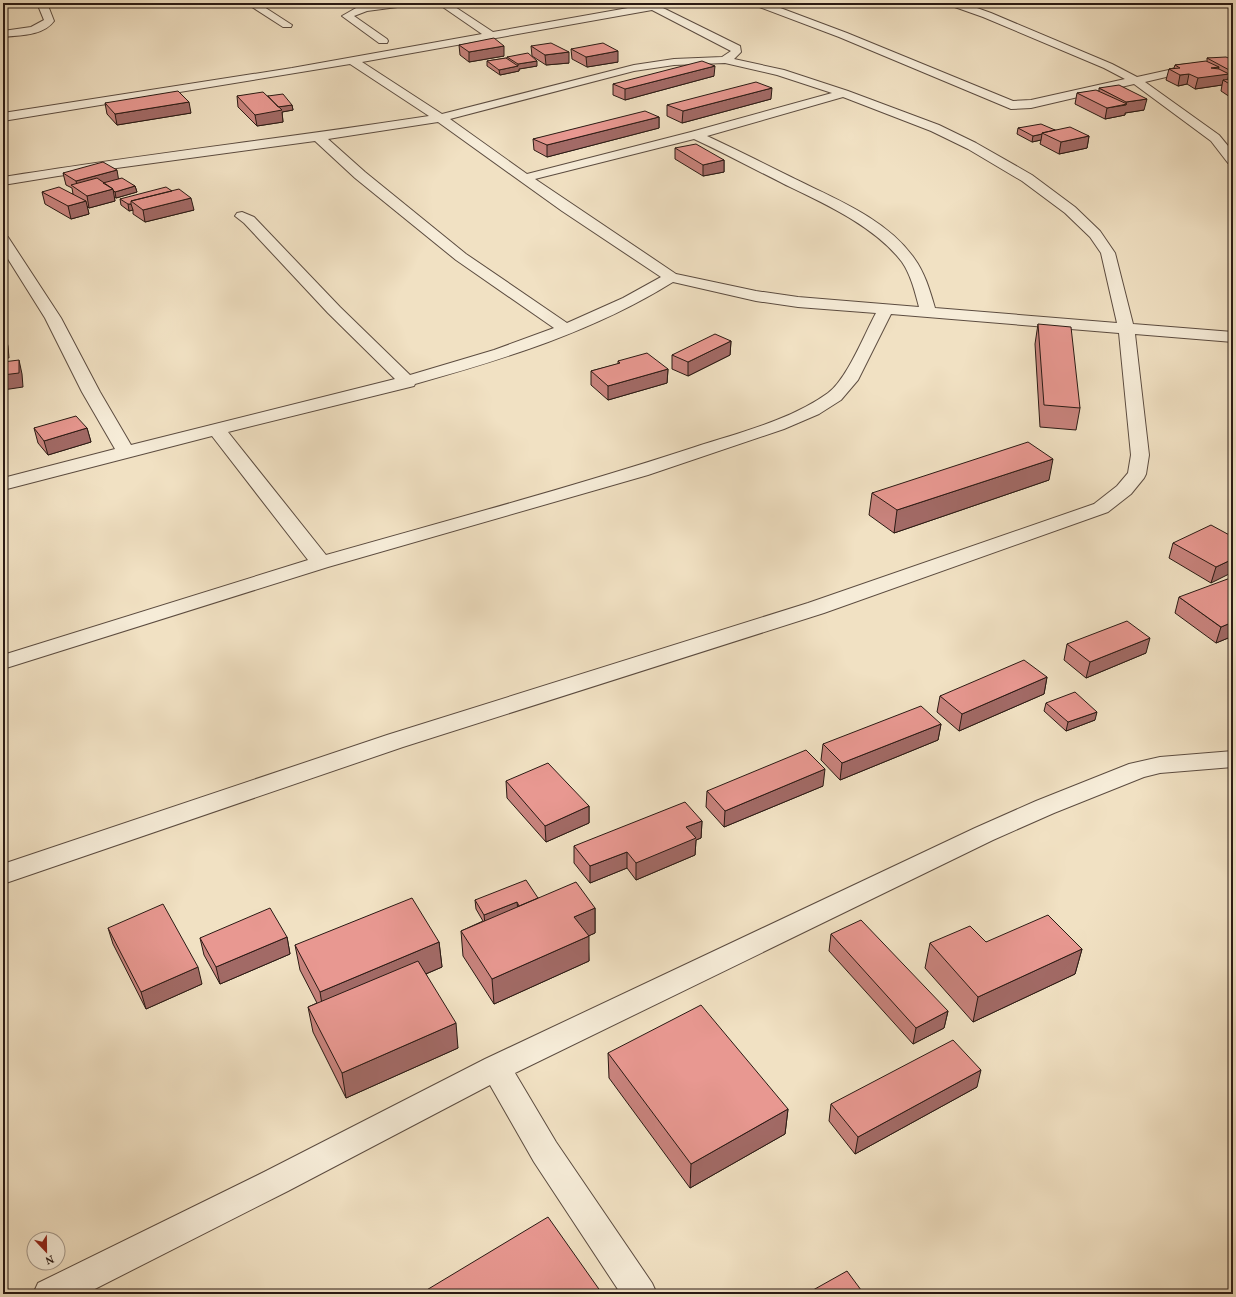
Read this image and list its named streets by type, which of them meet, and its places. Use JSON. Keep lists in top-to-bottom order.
{
  "north": "bottom"
}
